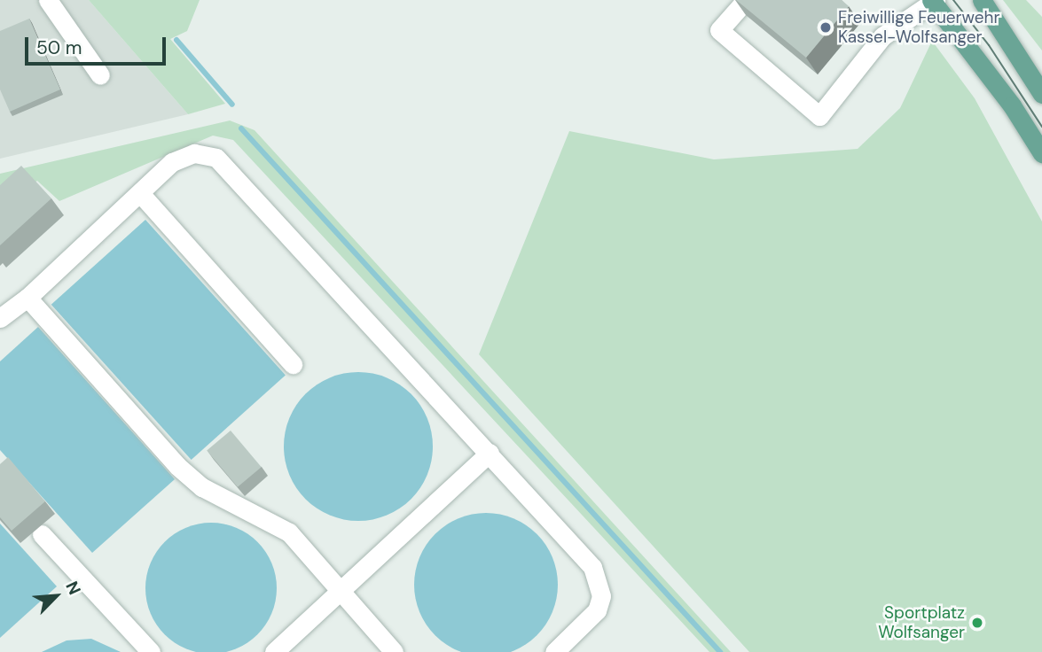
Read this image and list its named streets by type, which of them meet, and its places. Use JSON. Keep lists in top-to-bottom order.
{
  "places": ["Freiwillige Feuerwehr Kassel-Wolfsanger", "Sportplatz Wolfsanger"],
  "scale_bar": "50 m",
  "north": "top right"
}
